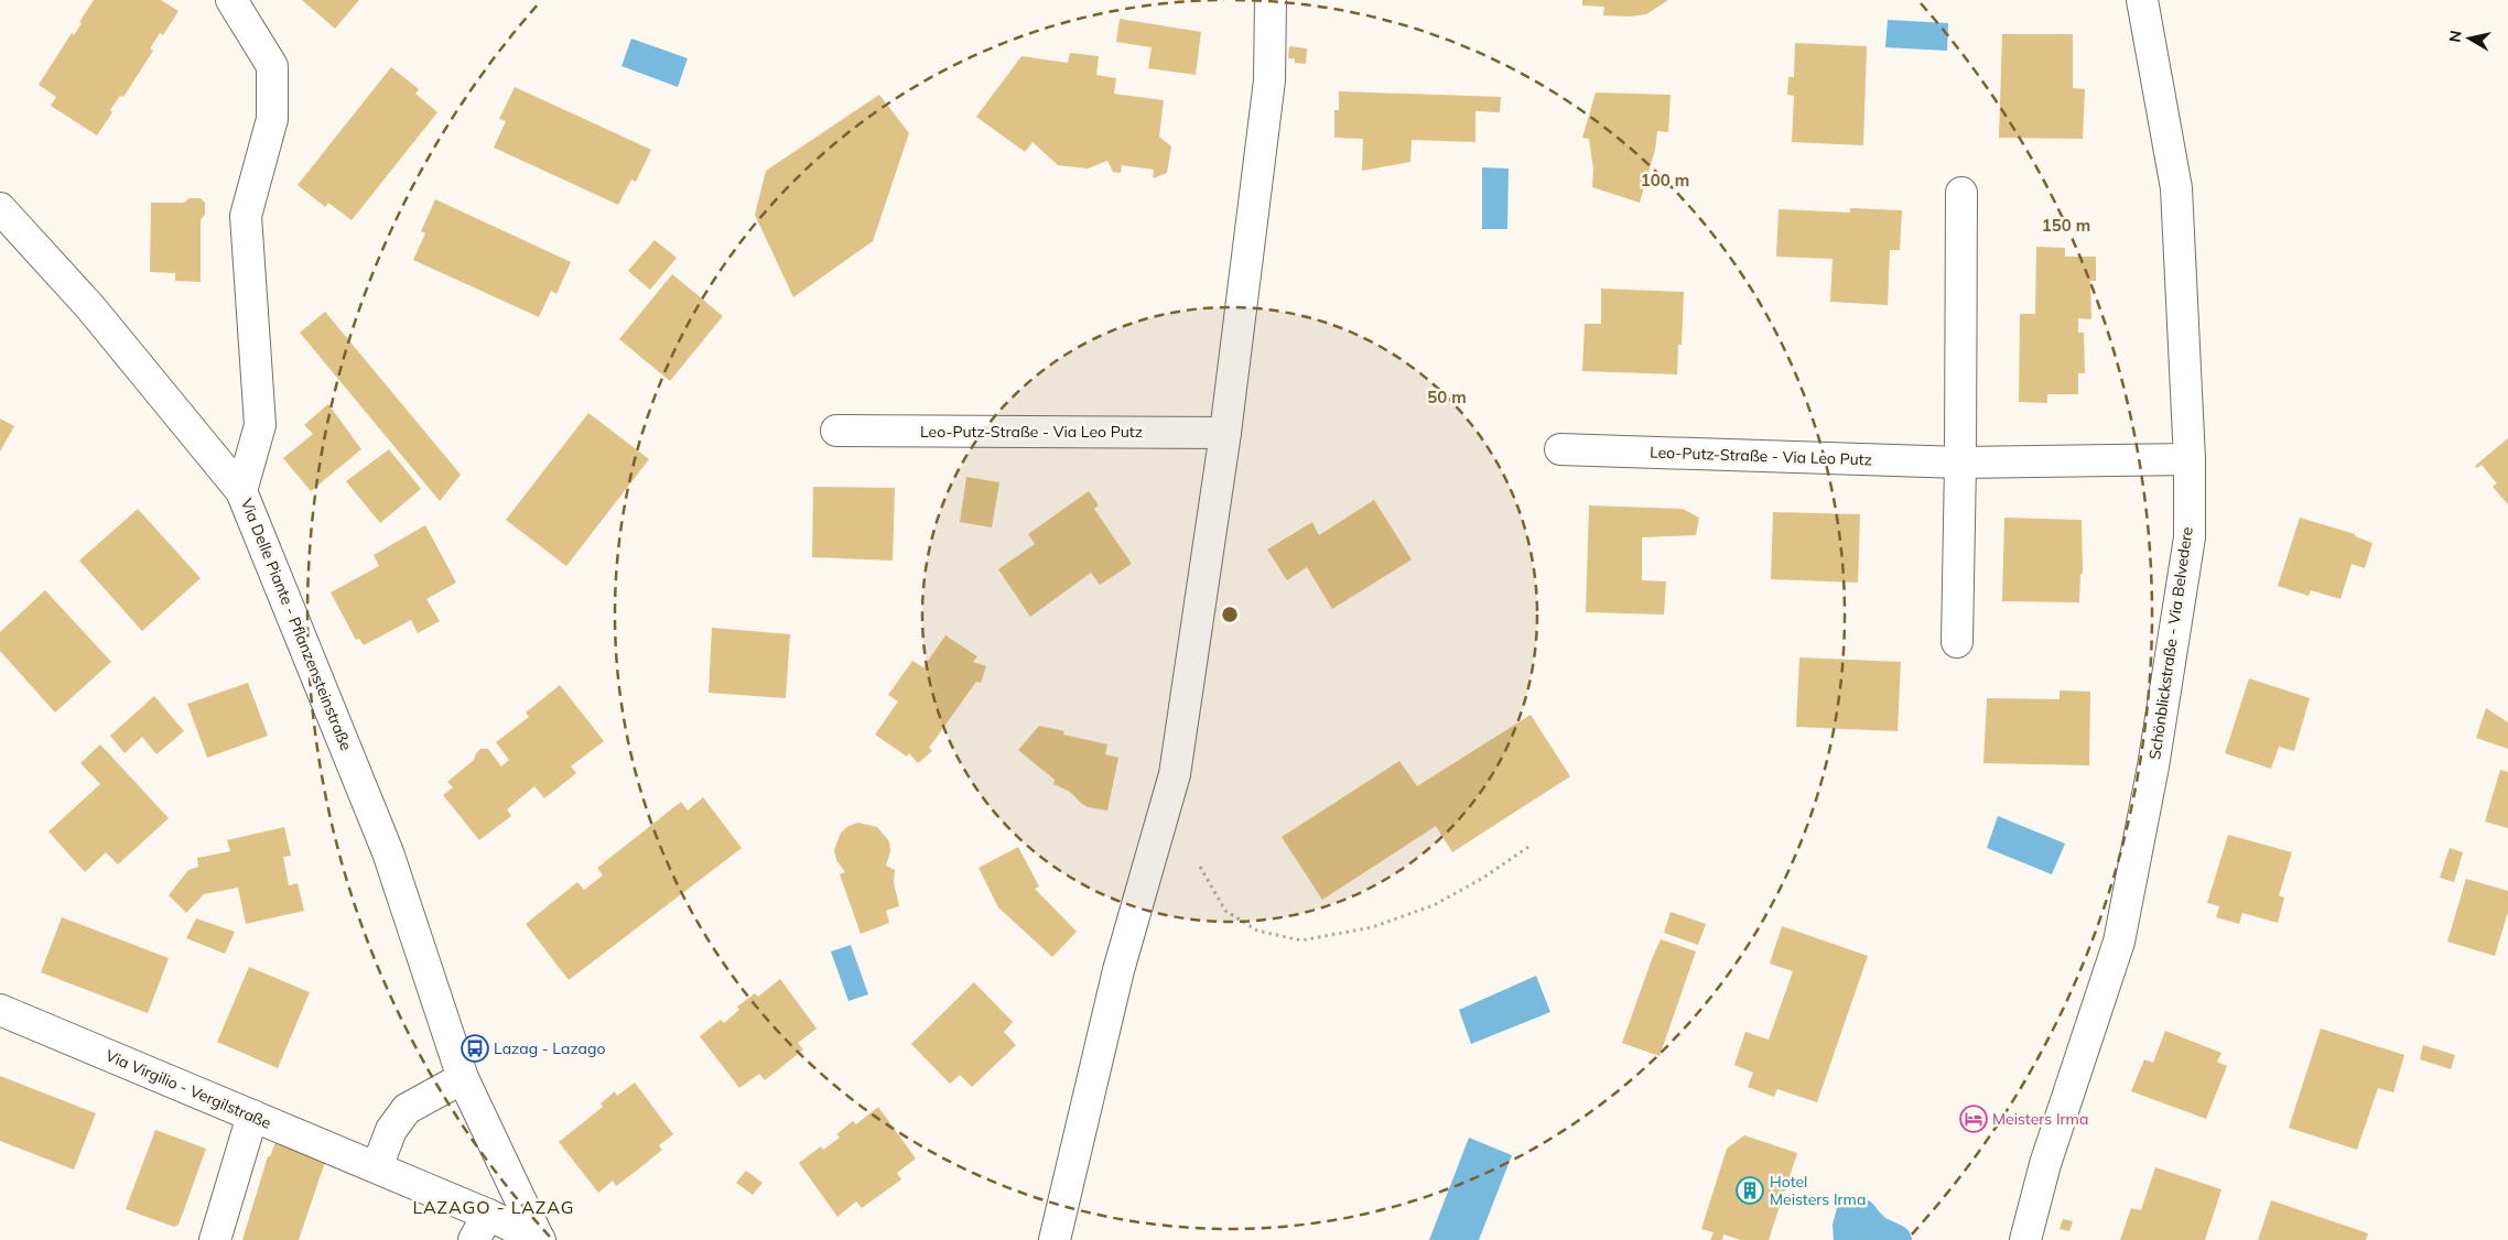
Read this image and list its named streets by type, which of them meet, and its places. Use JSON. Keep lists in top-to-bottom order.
{
  "streets": {
    "street": [
      "Leo-Putz-Straße - Via Leo Putz",
      "Via Delle Piante - Pflanzensteinstraße",
      "Schönblickstraße - Via Belvedere",
      "Via Virgilio - Vergilstraße"
    ]
  },
  "crossings": [
    ["Leo-Putz-Straße - Via Leo Putz", "Schönblickstraße - Via Belvedere"],
    ["Via Delle Piante - Pflanzensteinstraße", "Via Virgilio - Vergilstraße"]
  ],
  "districts": ["LAZAGO - LAZAG"],
  "places": {
    "bus stop": ["Lazag - Lazago"],
    "hotel": ["Meisters Irma"],
    "building": ["Hotel Meisters Irma"]
  },
  "north": "left",
  "rings": ["100 m", "150 m", "50 m"]
}
